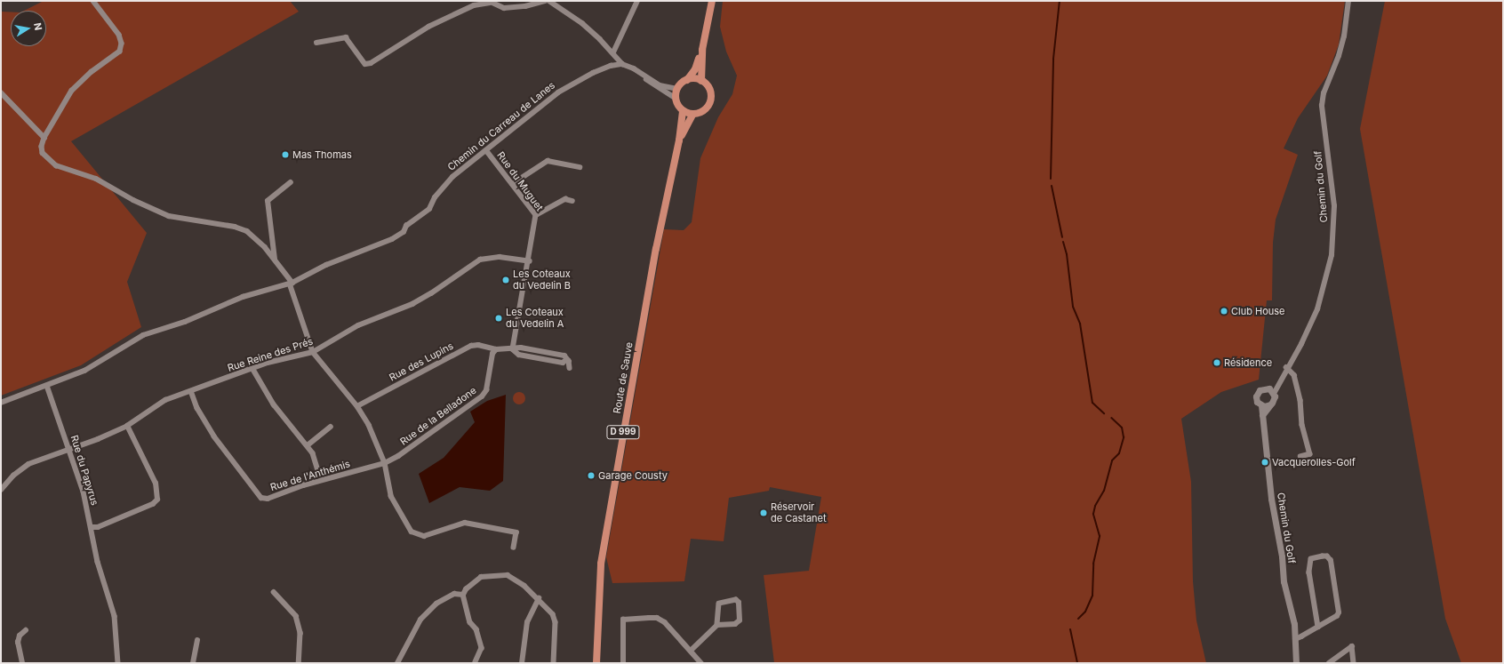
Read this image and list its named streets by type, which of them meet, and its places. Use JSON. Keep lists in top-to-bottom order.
{
  "streets": {
    "main road": ["Route de Sauve", "D 999"],
    "street": [
      "Chemin du Carreau de Lanes",
      "Rue du Muguet",
      "Chemin du Golf",
      "Rue Reine des Prés",
      "Rue des Lupins",
      "Rue de la Belladone",
      "Rue du Papyrus",
      "Rue de l'Anthémis"
    ]
  },
  "crossings": [
    ["Chemin du Carreau de Lanes", "Rue du Muguet"],
    ["Chemin du Carreau de Lanes", "Rue du Papyrus"],
    ["Rue du Muguet", "Rue Reine des Prés"],
    ["Rue Reine des Prés", "Rue du Papyrus"],
    ["Rue Reine des Prés", "Rue de l'Anthémis"],
    ["Rue des Lupins", "Rue de la Belladone"],
    ["Rue de la Belladone", "Rue de l'Anthémis"]
  ],
  "places": [
    "Mas Thomas",
    "Les Coteaux du Vedelin B",
    "Club House",
    "Les Coteaux du Vedelin A",
    "Résidence",
    "Vacquerolles-Golf",
    "Garage Cousty",
    "Réservoir de Castanet"
  ],
  "north": "right"
}
